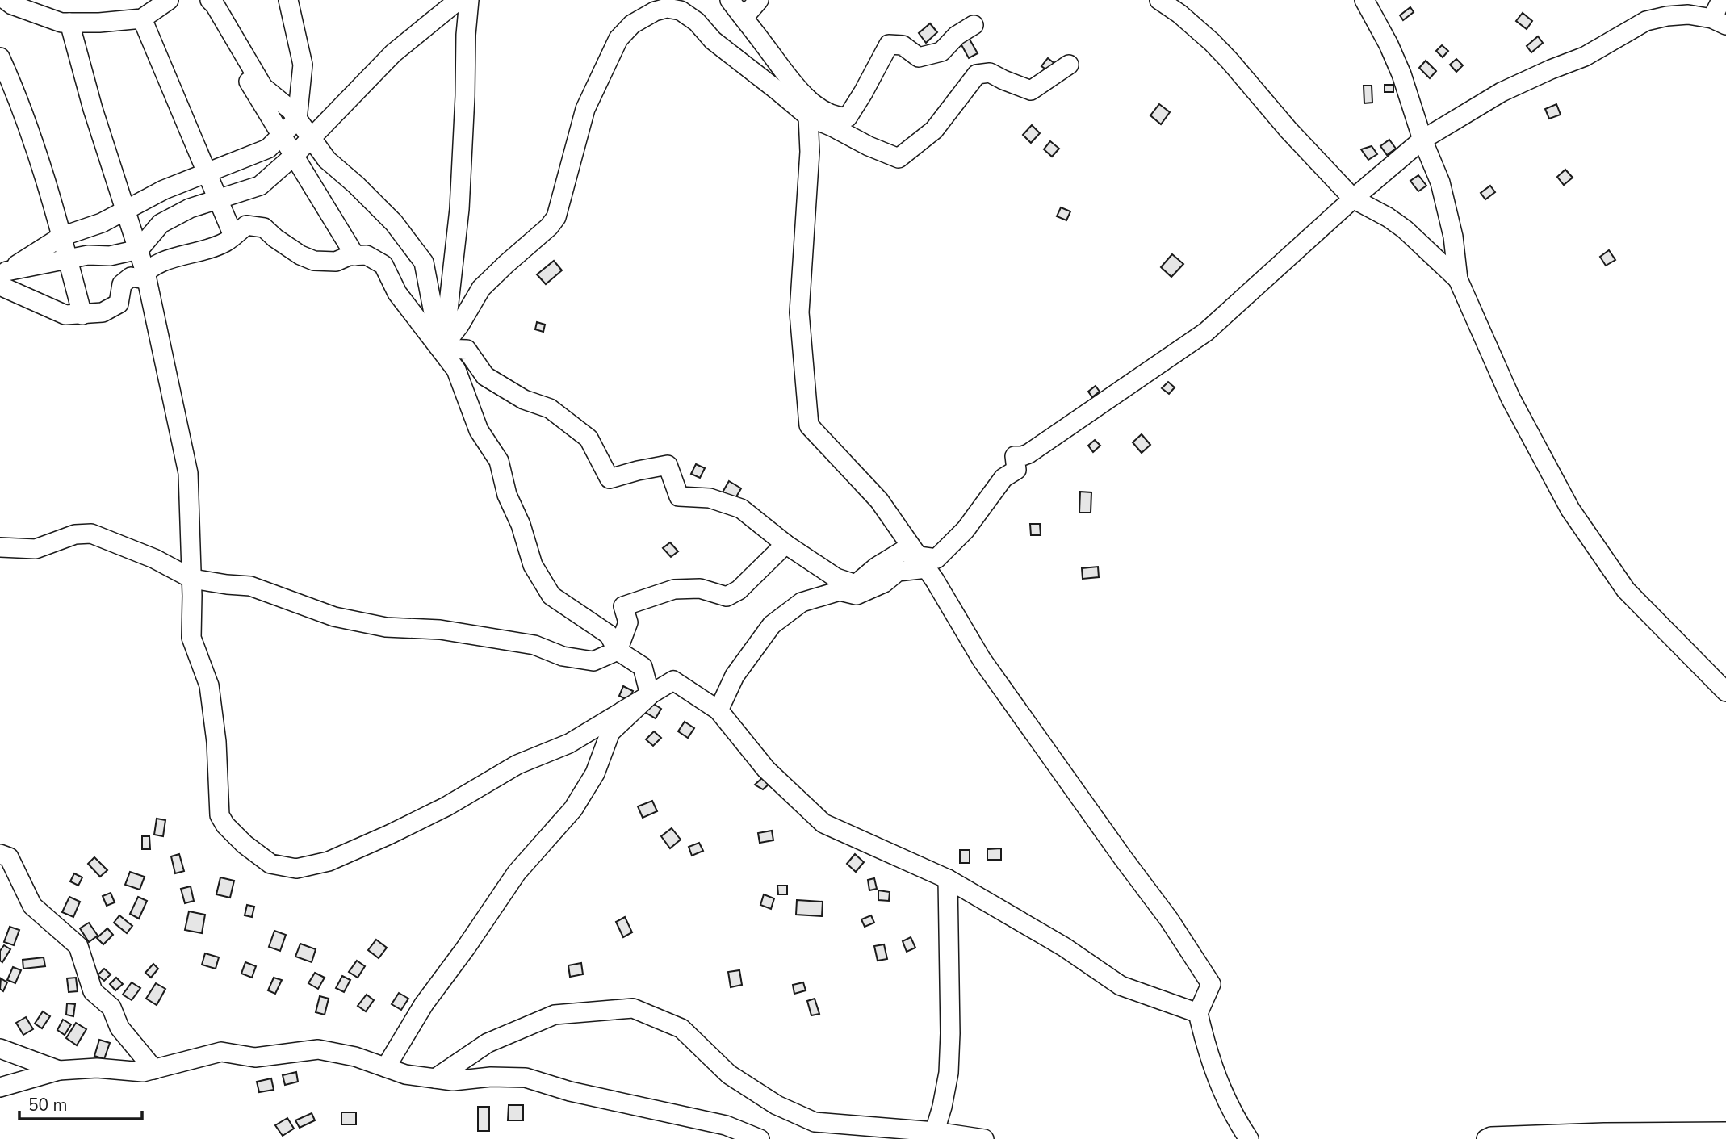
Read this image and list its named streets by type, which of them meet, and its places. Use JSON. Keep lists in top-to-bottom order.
{
  "scale_bar": "50 m"
}
